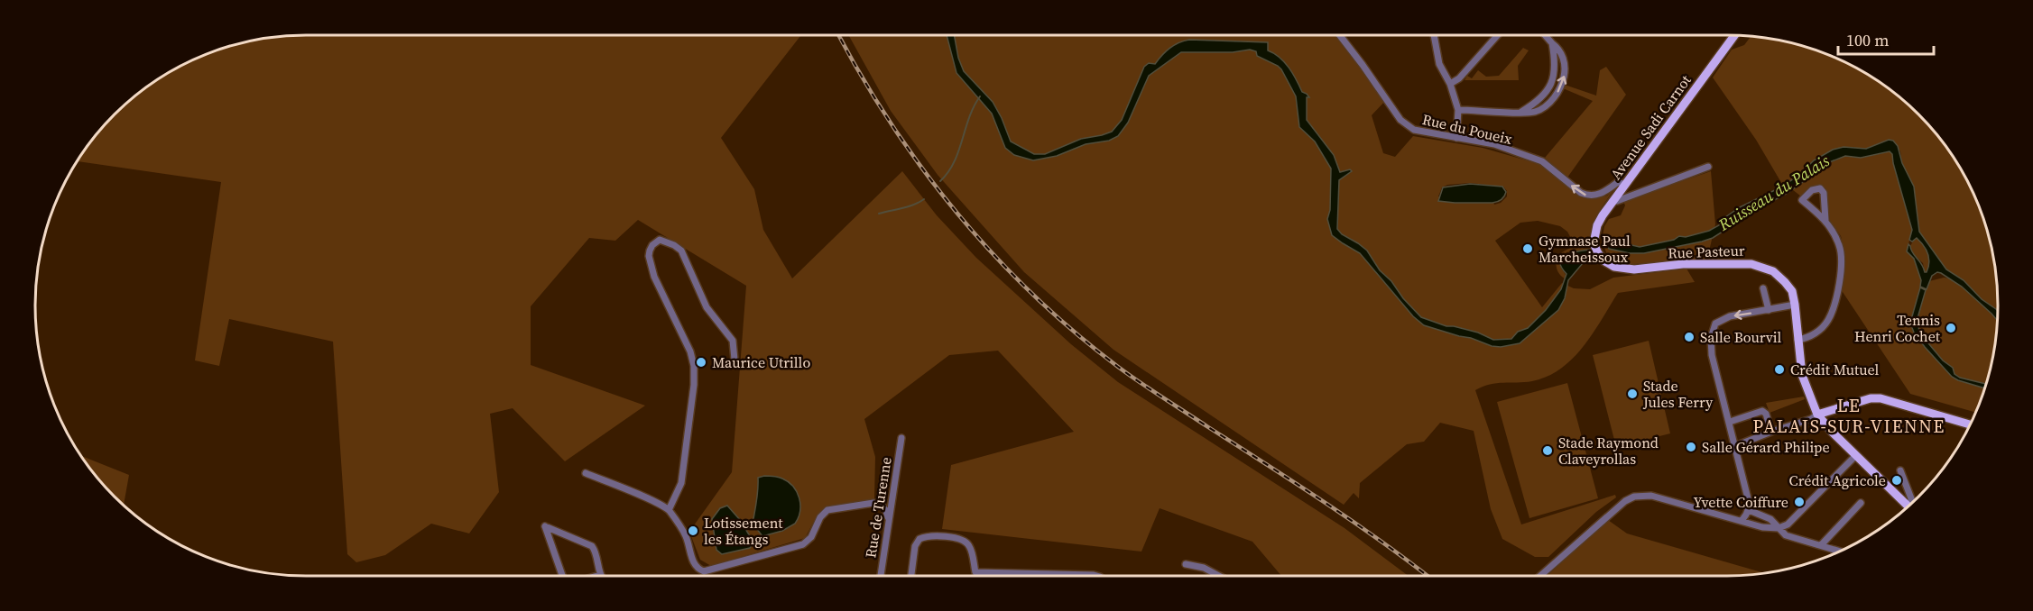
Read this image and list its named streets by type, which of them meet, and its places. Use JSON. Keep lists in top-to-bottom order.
{
  "streets": {
    "main road": ["Avenue Sadi Carnot", "Rue Pasteur"],
    "street": ["Rue du Poueix", "Rue de Turenne"]
  },
  "crossings": [
    ["Avenue Sadi Carnot", "Rue du Poueix"],
    ["Avenue Sadi Carnot", "Rue Pasteur"]
  ],
  "districts": ["LE PALAIS-SUR-VIENNE"],
  "water": ["Ruisseau du Palais"],
  "places": [
    "Gymnase Paul Marcheissoux",
    "Tennis Henri Cochet",
    "Salle Bourvil",
    "Maurice Utrillo",
    "Crédit Mutuel",
    "Stade Jules Ferry",
    "Salle Gérard Philipe",
    "Stade Raymond Claveyrollas",
    "Crédit Agricole",
    "Yvette Coiffure",
    "Lotissement les Étangs"
  ],
  "scale_bar": "100 m"
}
